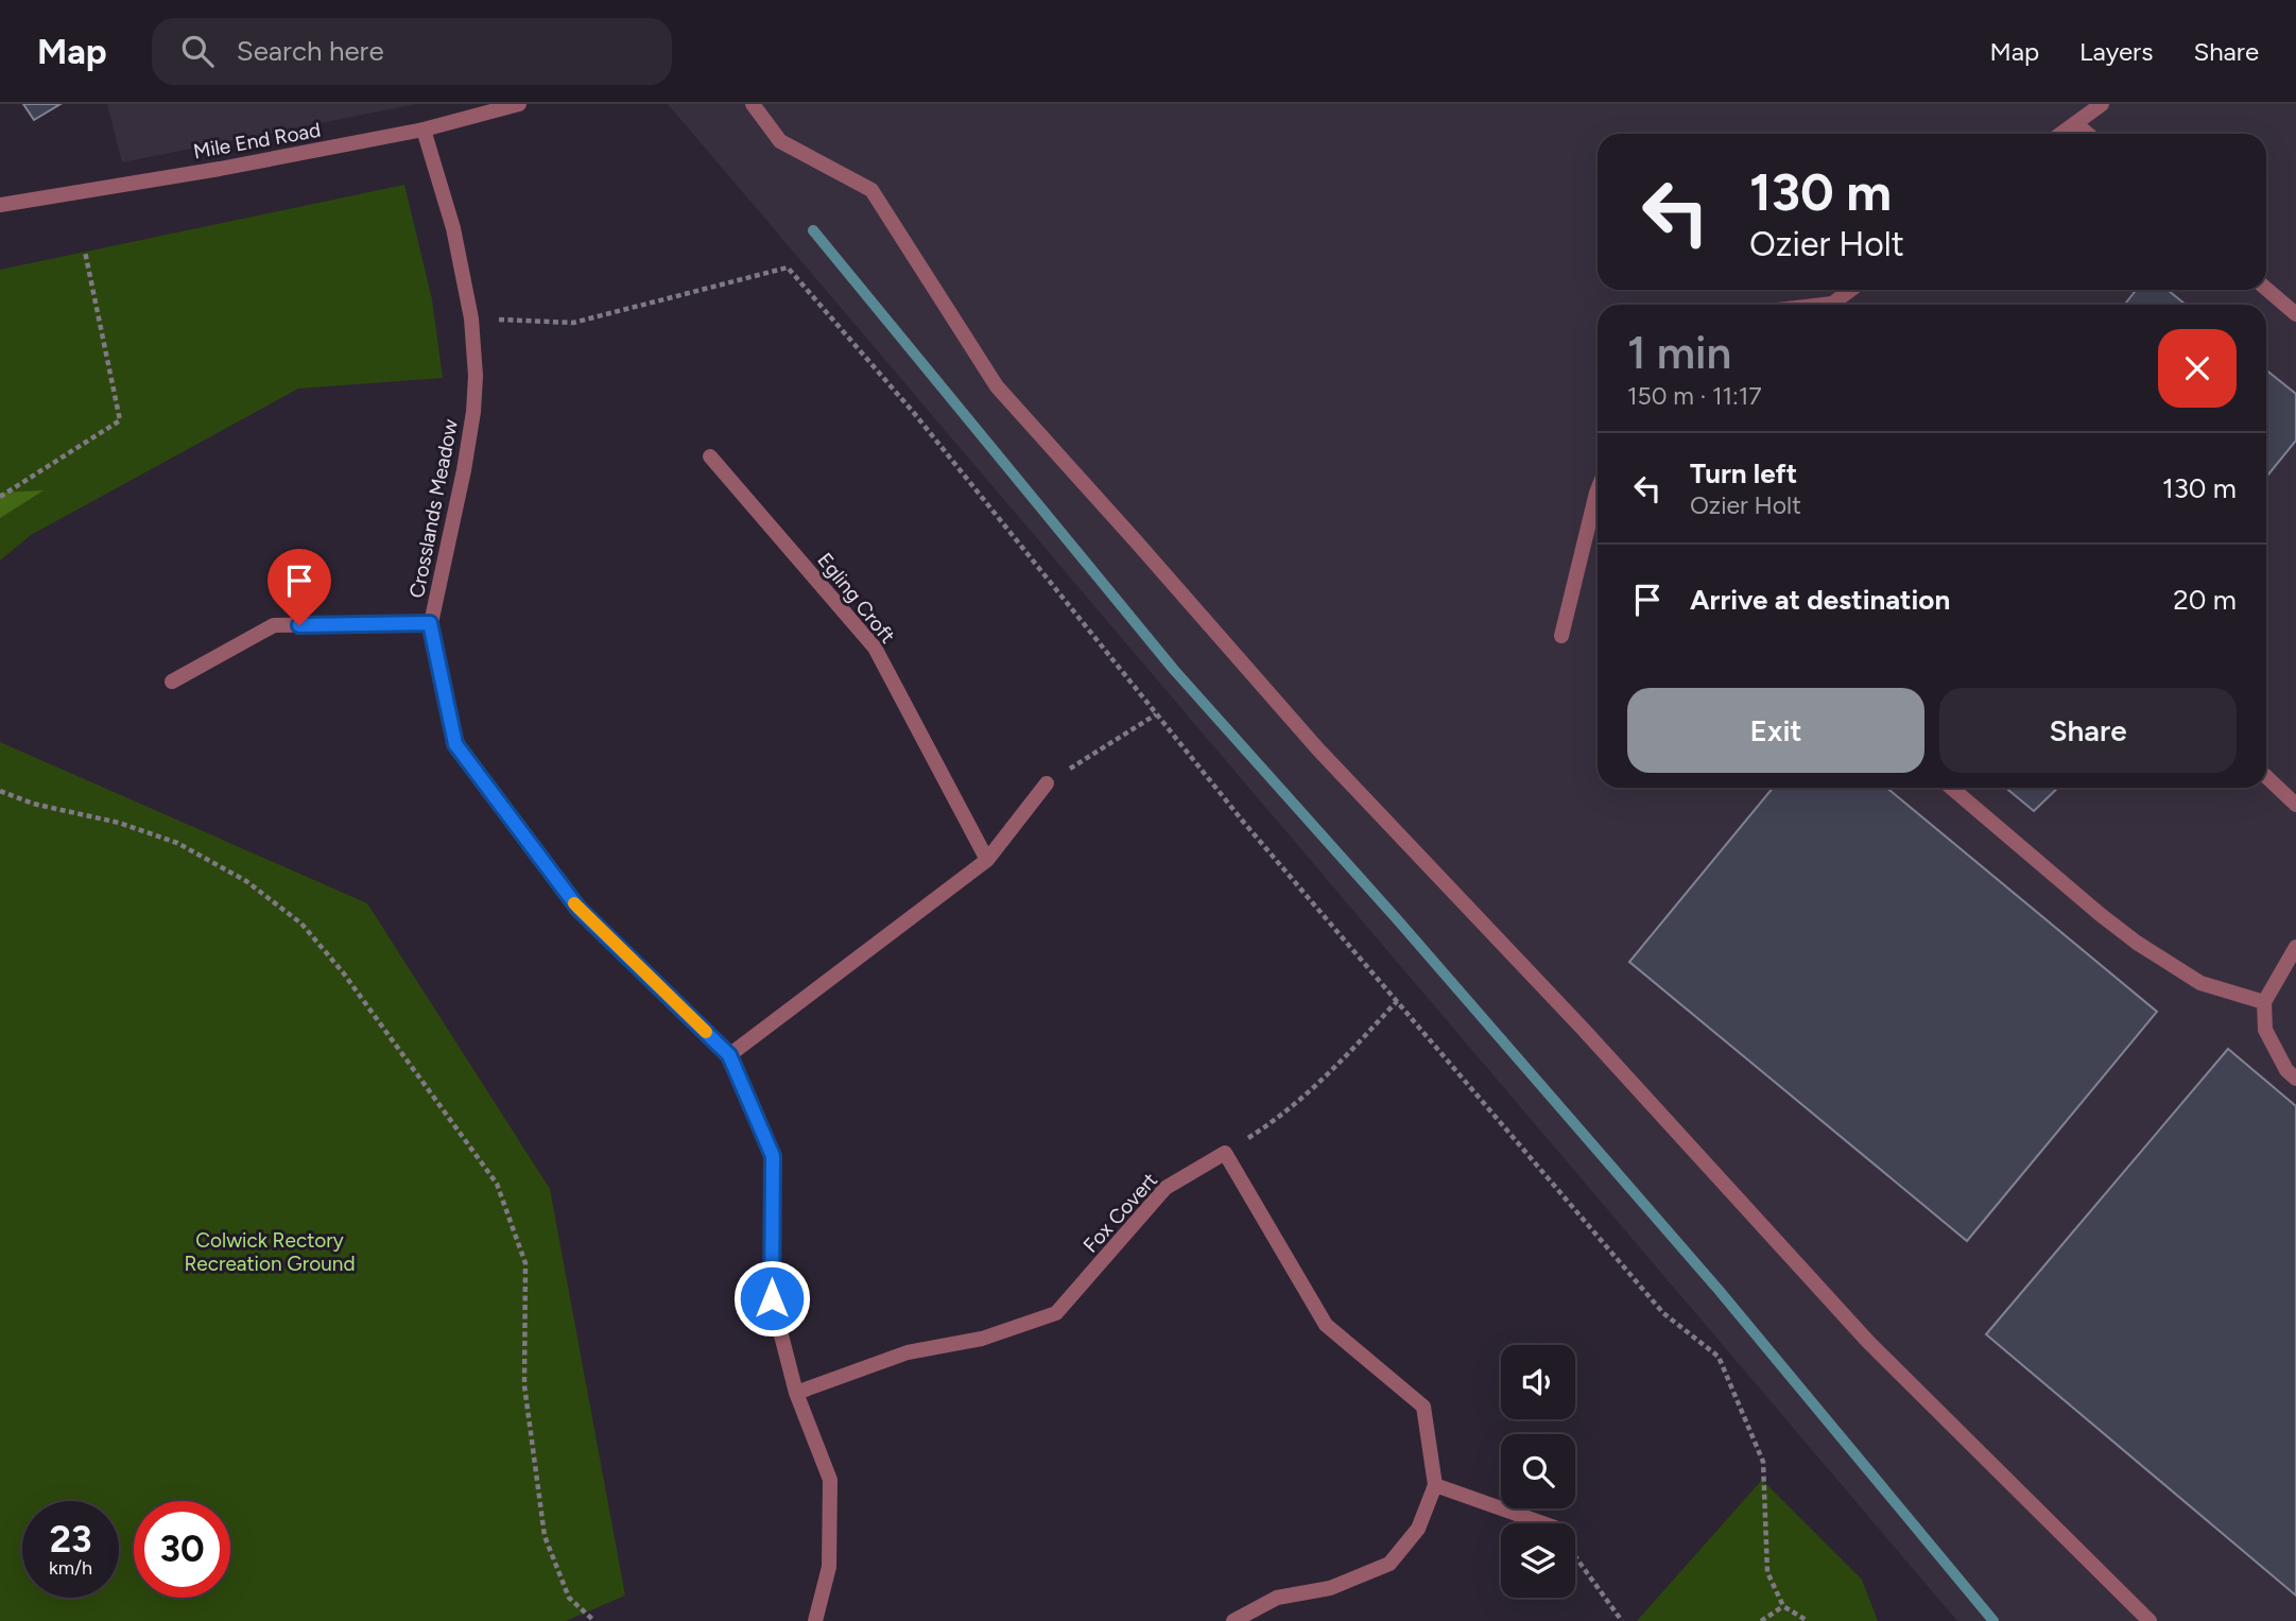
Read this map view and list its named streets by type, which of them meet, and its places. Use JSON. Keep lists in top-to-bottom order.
{
  "streets": {
    "street": [
      "Mile End Road",
      "Crosslands Meadow",
      "Egling Croft",
      "Fox Covert"
    ]
  },
  "crossings": [
    ["Mile End Road", "Crosslands Meadow"],
    ["Crosslands Meadow", "Fox Covert"]
  ],
  "parks": ["Colwick Rectory Recreation Ground"],
  "page": {
    "header": "Map",
    "search": "Search here",
    "nav": ["Map", "Layers", "Share"],
    "turn": ["130 m", "Ozier Holt"],
    "heading": ["1 min", "150 m · 11:17"],
    "list": [
      {
        "name": "Turn left",
        "note": "Ozier Holt",
        "value": "130 m"
      },
      {
        "name": "Arrive at destination",
        "value": "20 m"
      }
    ],
    "buttons": ["Exit", "Share"],
    "speed": "23 km/h",
    "limit": "30"
  }
}
